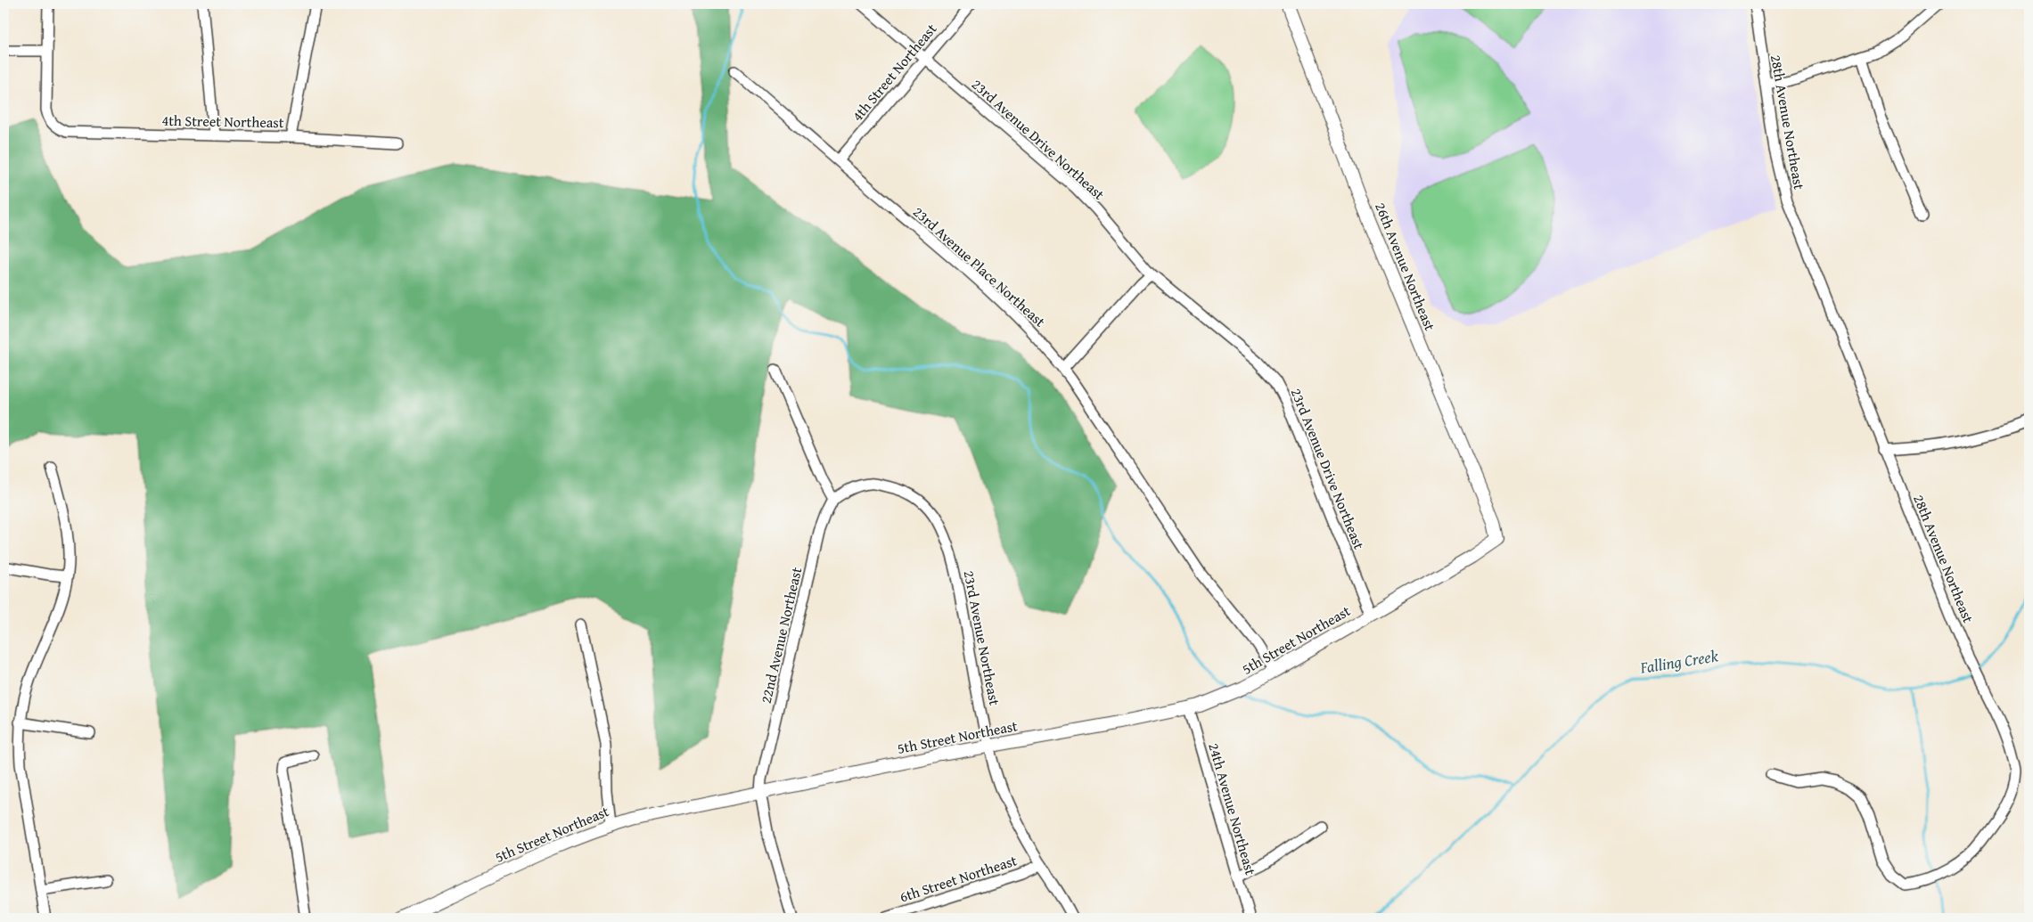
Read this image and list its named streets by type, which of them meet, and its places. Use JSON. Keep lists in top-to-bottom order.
{
  "streets": {
    "street": [
      "4th Street Northeast",
      "28th Avenue Northeast",
      "23rd Avenue Drive Northeast",
      "23rd Avenue Place Northeast",
      "26th Avenue Northeast",
      "22nd Avenue Northeast",
      "23rd Avenue Northeast",
      "5th Street Northeast",
      "24th Avenue Northeast",
      "6th Street Northeast"
    ]
  },
  "crossings": [
    ["4th Street Northeast", "23rd Avenue Drive Northeast"],
    ["4th Street Northeast", "23rd Avenue Place Northeast"],
    ["23rd Avenue Drive Northeast", "5th Street Northeast"],
    ["23rd Avenue Place Northeast", "5th Street Northeast"],
    ["26th Avenue Northeast", "5th Street Northeast"],
    ["22nd Avenue Northeast", "23rd Avenue Northeast"],
    ["22nd Avenue Northeast", "5th Street Northeast"],
    ["23rd Avenue Northeast", "5th Street Northeast"],
    ["23rd Avenue Northeast", "6th Street Northeast"],
    ["5th Street Northeast", "24th Avenue Northeast"]
  ],
  "water": ["Falling Creek"]
}
